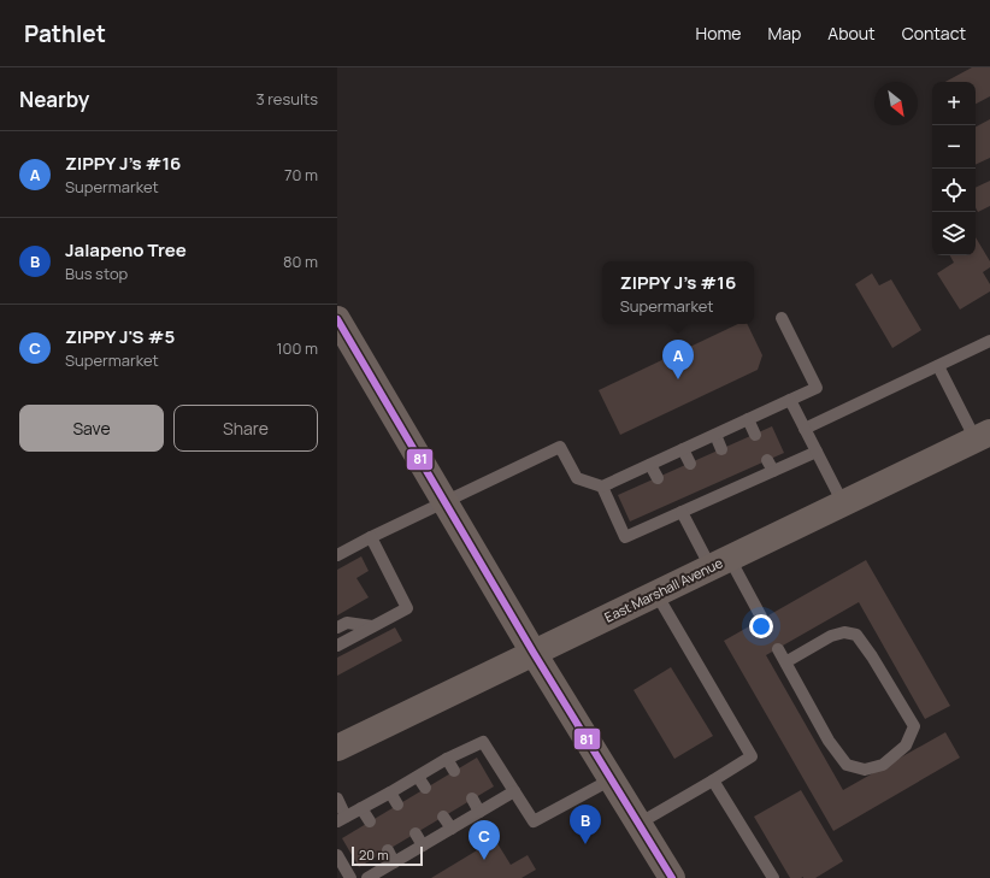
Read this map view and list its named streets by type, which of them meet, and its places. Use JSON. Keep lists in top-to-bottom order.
{
  "streets": {
    "main road": ["East Marshall Avenue"]
  },
  "lines": ["transit line 81"],
  "scale_bar": "20 m",
  "north": "bottom right",
  "page": {
    "header": "Pathlet",
    "nav": [
      "Home",
      "Map",
      "About",
      "Contact"
    ],
    "heading": ["Nearby", "3 results"],
    "map_buttons": ["+", "−"],
    "list": [
      {
        "mark": "A",
        "name": "ZIPPY J's #16",
        "note": "Supermarket",
        "value": "70 m"
      },
      {
        "mark": "B",
        "name": "Jalapeno Tree",
        "note": "Bus stop",
        "value": "80 m"
      },
      {
        "mark": "C",
        "name": "ZIPPY J'S #5",
        "note": "Supermarket",
        "value": "100 m"
      }
    ],
    "popup": ["ZIPPY J's #16", "Supermarket"],
    "pins": ["A", "B", "C"],
    "buttons": ["Save", "Share"],
    "scale": "20 m"
  }
}
